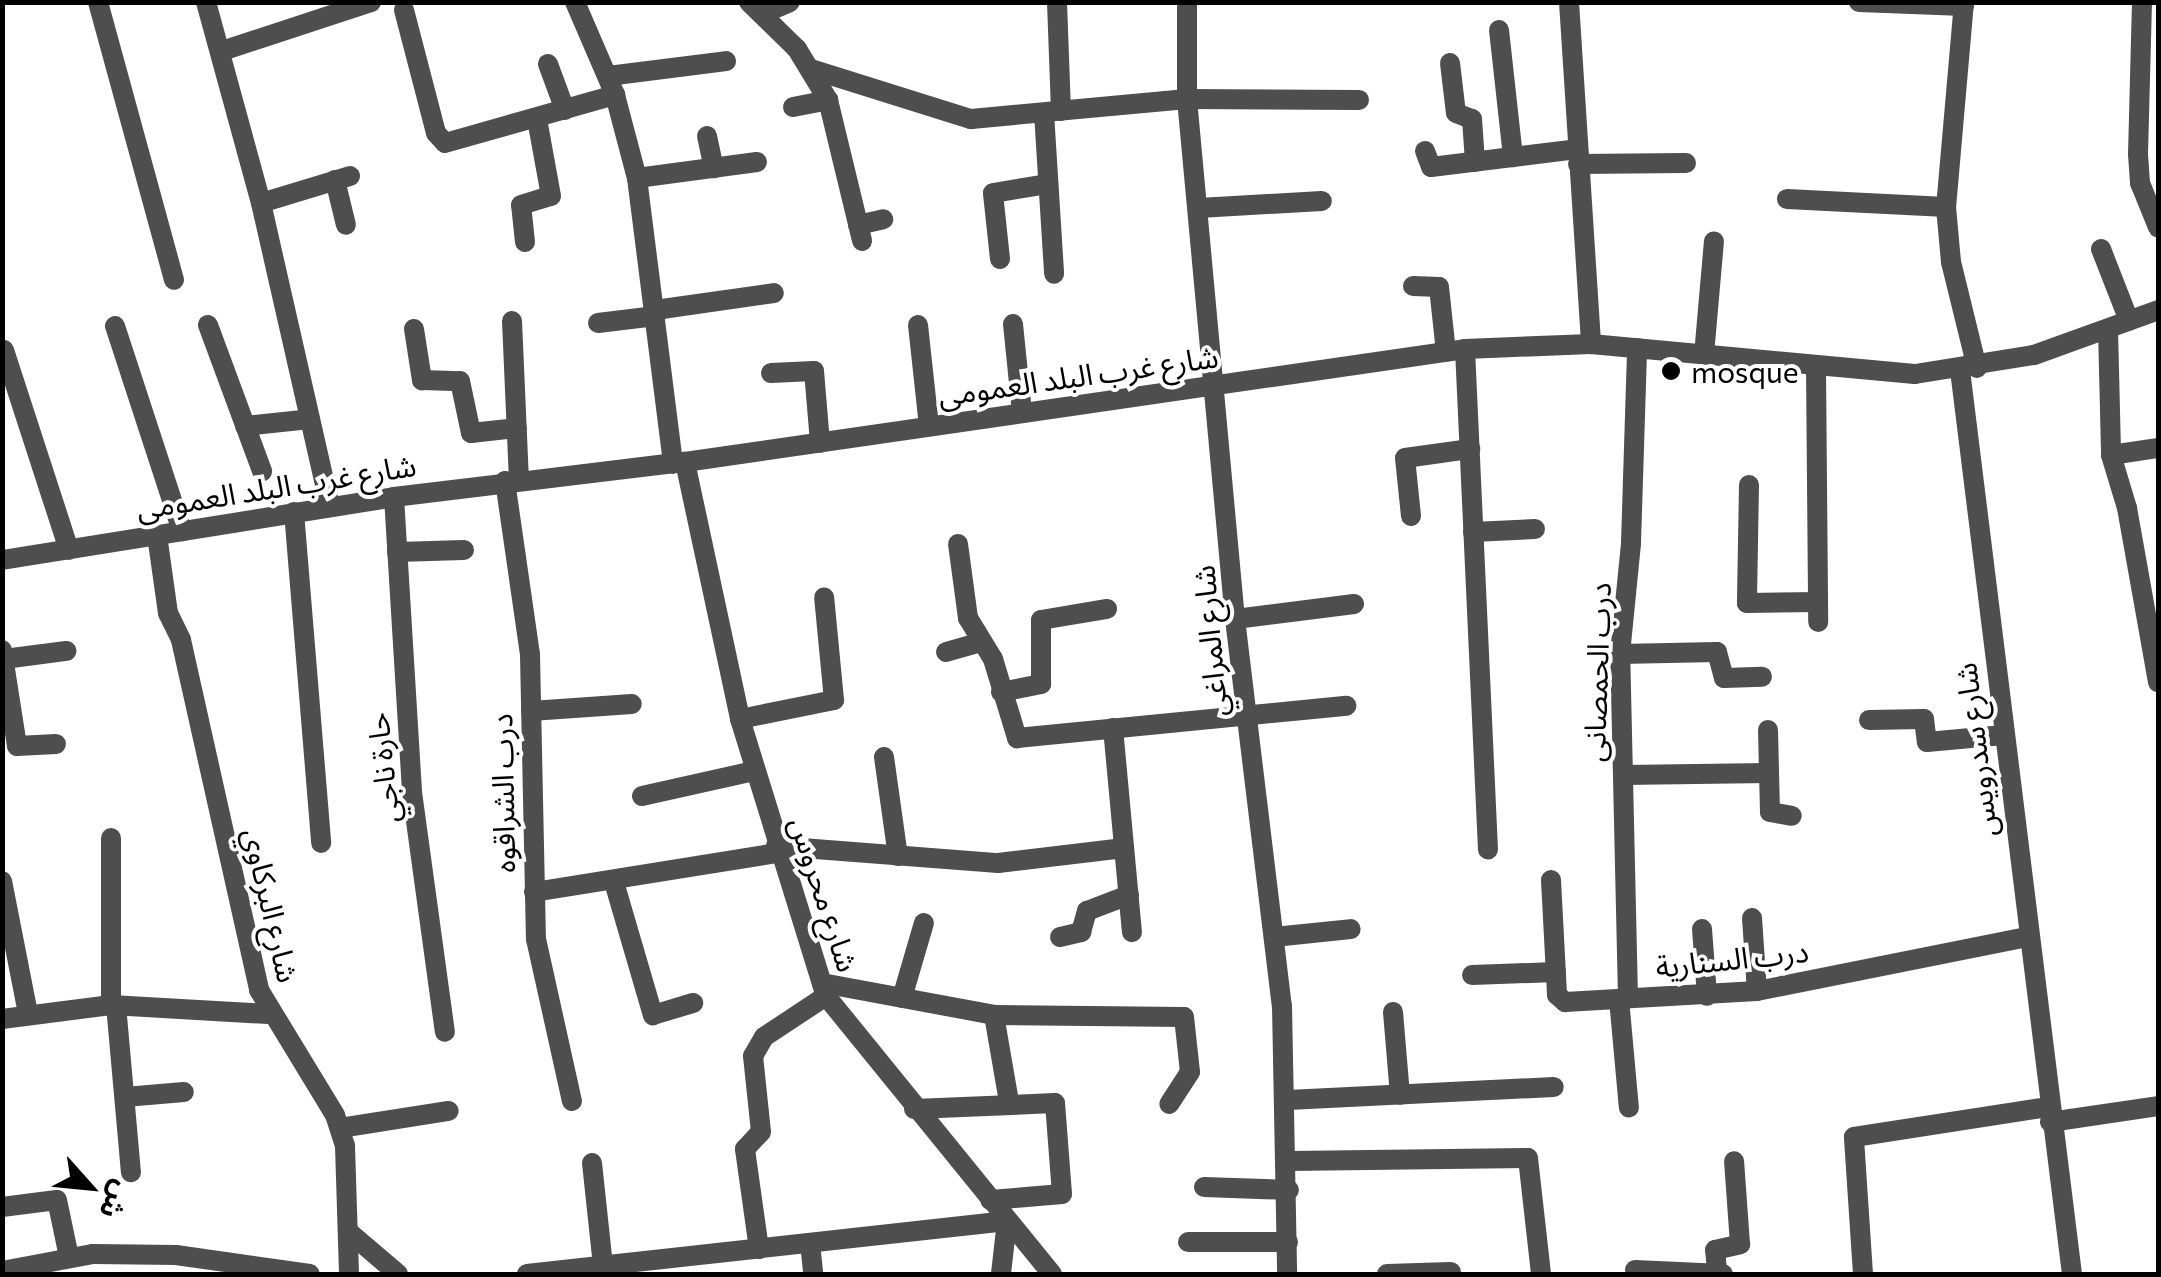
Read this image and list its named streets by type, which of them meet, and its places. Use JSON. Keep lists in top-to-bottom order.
{
  "streets": {
    "street": [
      "شارع غرب البلد العمومى",
      "شارع المراغي",
      "درب الحمصانى",
      "شارع سدرويس",
      "حارة ناجي",
      "درب الشراقوه",
      "شارع محروس",
      "شارع البركاوي",
      "درب السنارية"
    ]
  },
  "crossings": [
    ["شارع غرب البلد العمومى", "شارع المراغي"],
    ["شارع غرب البلد العمومى", "درب الحمصانى"],
    ["شارع غرب البلد العمومى", "شارع سدرويس"],
    ["شارع غرب البلد العمومى", "حارة ناجي"],
    ["شارع غرب البلد العمومى", "درب الشراقوه"],
    ["شارع غرب البلد العمومى", "شارع محروس"],
    ["شارع غرب البلد العمومى", "شارع البركاوي"],
    ["درب الحمصانى", "درب السنارية"],
    ["شارع سدرويس", "درب السنارية"]
  ],
  "places": ["mosque"],
  "north": "bottom right"
}
